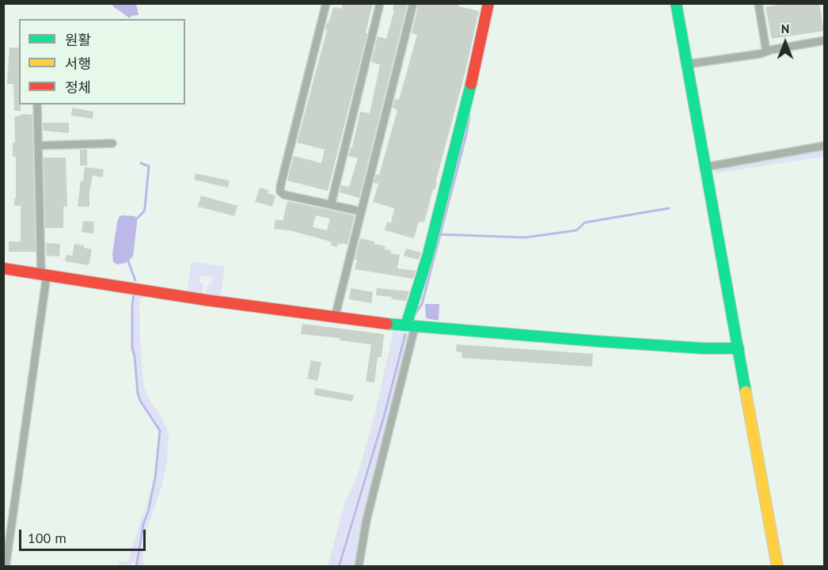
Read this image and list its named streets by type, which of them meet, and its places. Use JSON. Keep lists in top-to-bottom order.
{
  "legend": ["원활", "서행", "정체"],
  "scale_bar": "100 m",
  "north": "top"
}
